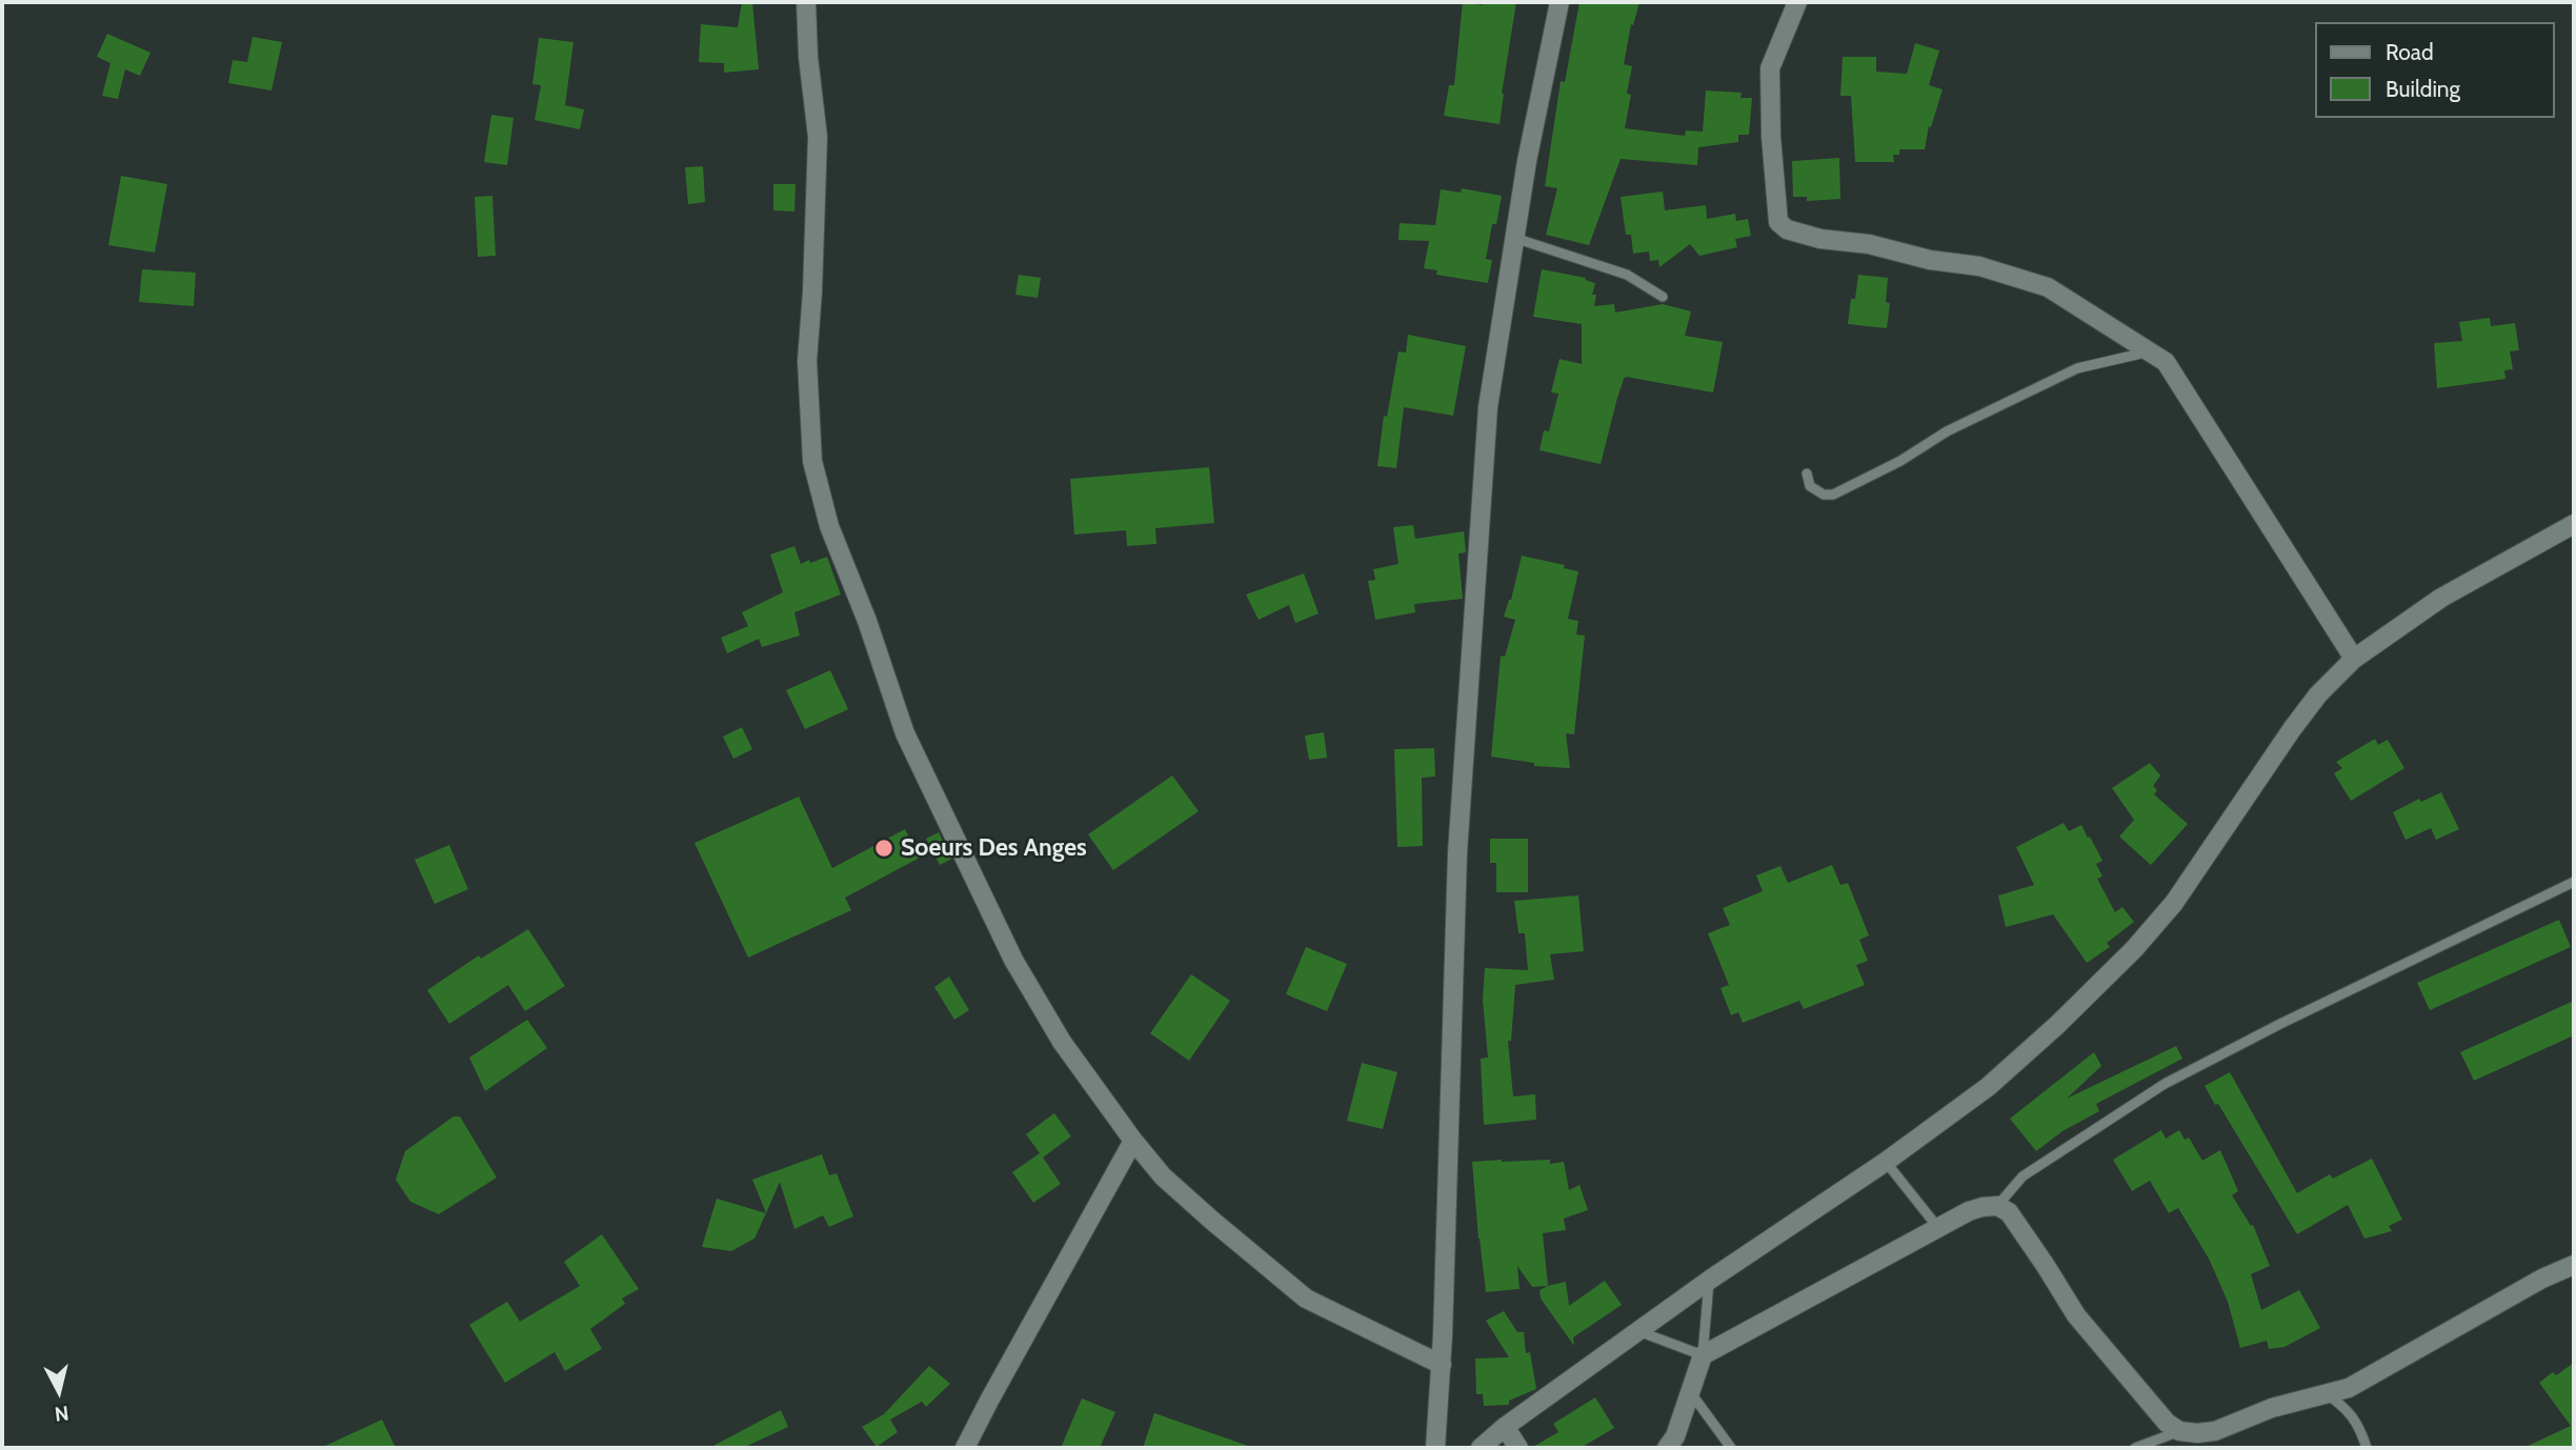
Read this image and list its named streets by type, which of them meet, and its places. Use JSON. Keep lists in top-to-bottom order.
{
  "places": ["Soeurs Des Anges"],
  "legend": ["Road", "Building"],
  "north": "bottom"
}
